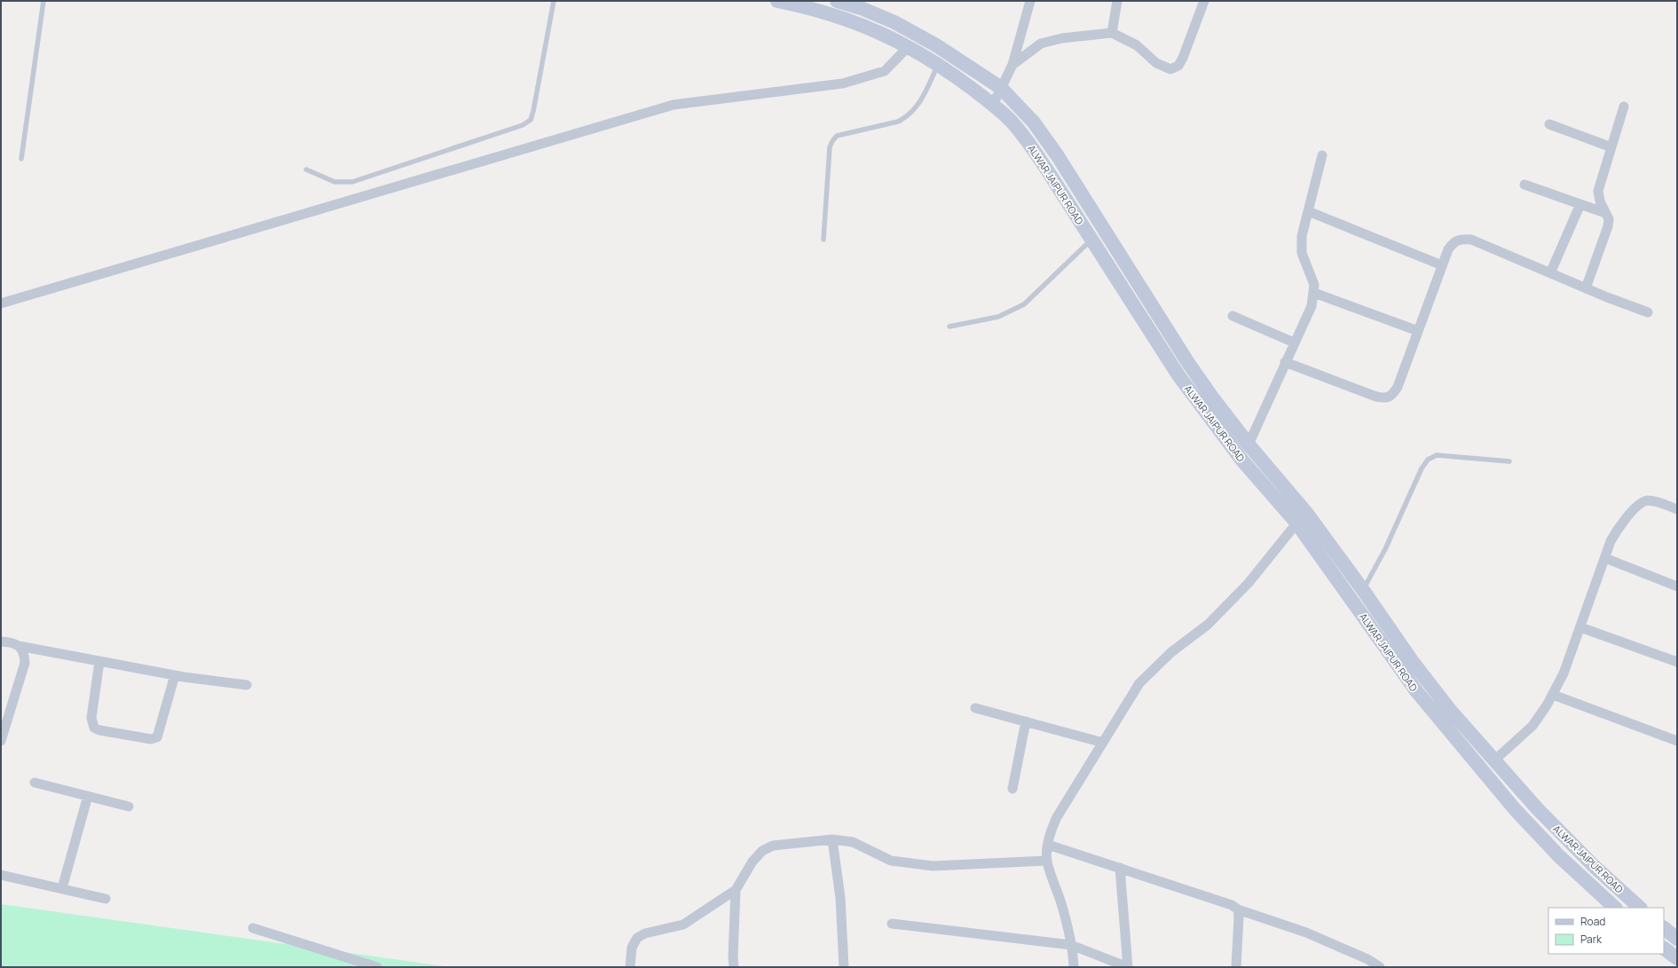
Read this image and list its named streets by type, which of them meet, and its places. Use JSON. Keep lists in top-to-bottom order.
{
  "streets": {
    "main road": ["ALWAR JAIPUR ROAD"]
  },
  "legend": ["Road", "Park"]
}
